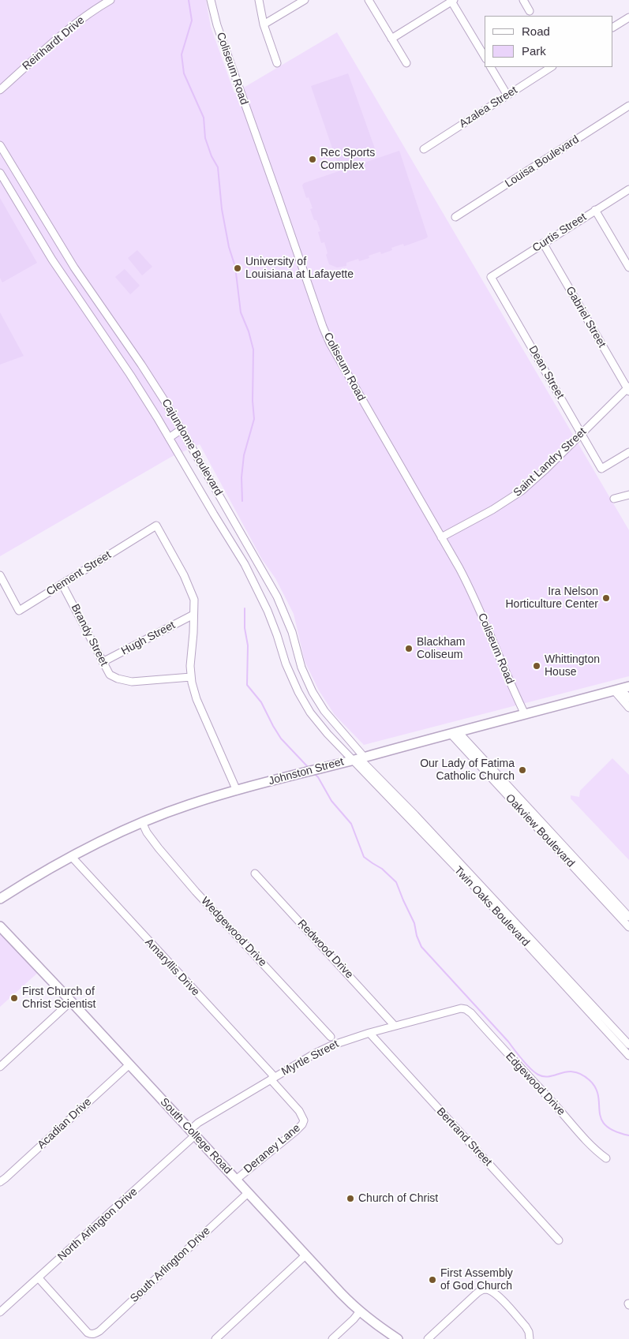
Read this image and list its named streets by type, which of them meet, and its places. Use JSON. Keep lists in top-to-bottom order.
{
  "streets": {
    "main road": ["Johnston Street", "South College Road"],
    "street": [
      "Reinhardt Drive",
      "Coliseum Road",
      "Azalea Street",
      "Louisa Boulevard",
      "Curtis Street",
      "Gabriel Street",
      "Dean Street",
      "Cajundome Boulevard",
      "Saint Landry Street",
      "Clement Street",
      "Brandy Street",
      "Hugh Street",
      "Oakview Boulevard",
      "Twin Oaks Boulevard",
      "Wedgewood Drive",
      "Redwood Drive",
      "Amaryllis Drive",
      "Myrtle Street",
      "Edgewood Drive",
      "Acadian Drive",
      "Bertrand Street",
      "Deraney Lane",
      "North Arlington Drive",
      "South Arlington Drive"
    ]
  },
  "crossings": [
    ["Coliseum Road", "Saint Landry Street"],
    ["Coliseum Road", "Johnston Street"],
    ["Curtis Street", "Gabriel Street"],
    ["Curtis Street", "Dean Street"],
    ["Gabriel Street", "Saint Landry Street"],
    ["Dean Street", "Saint Landry Street"],
    ["Cajundome Boulevard", "Johnston Street"],
    ["Cajundome Boulevard", "Twin Oaks Boulevard"],
    ["Clement Street", "Brandy Street"],
    ["Clement Street", "Hugh Street"],
    ["Brandy Street", "Hugh Street"],
    ["Johnston Street", "Oakview Boulevard"],
    ["Johnston Street", "Twin Oaks Boulevard"],
    ["Johnston Street", "Wedgewood Drive"],
    ["Johnston Street", "Amaryllis Drive"],
    ["Redwood Drive", "Myrtle Street"],
    ["Amaryllis Drive", "Myrtle Street"],
    ["Amaryllis Drive", "Deraney Lane"],
    ["Myrtle Street", "Edgewood Drive"],
    ["Myrtle Street", "South College Road"],
    ["Myrtle Street", "Bertrand Street"],
    ["Myrtle Street", "Deraney Lane"],
    ["Myrtle Street", "North Arlington Drive"],
    ["Acadian Drive", "South College Road"],
    ["South College Road", "Deraney Lane"],
    ["South College Road", "North Arlington Drive"],
    ["South College Road", "South Arlington Drive"],
    ["North Arlington Drive", "South Arlington Drive"]
  ],
  "places": [
    "Rec Sports Complex",
    "University of Louisiana at Lafayette",
    "Ira Nelson Horticulture Center",
    "Blackham Coliseum",
    "Whittington House",
    "Our Lady of Fatima Catholic Church",
    "First Church of Christ Scientist",
    "Church of Christ",
    "First Assembly of God Church"
  ],
  "legend": ["Road", "Park"]
}
